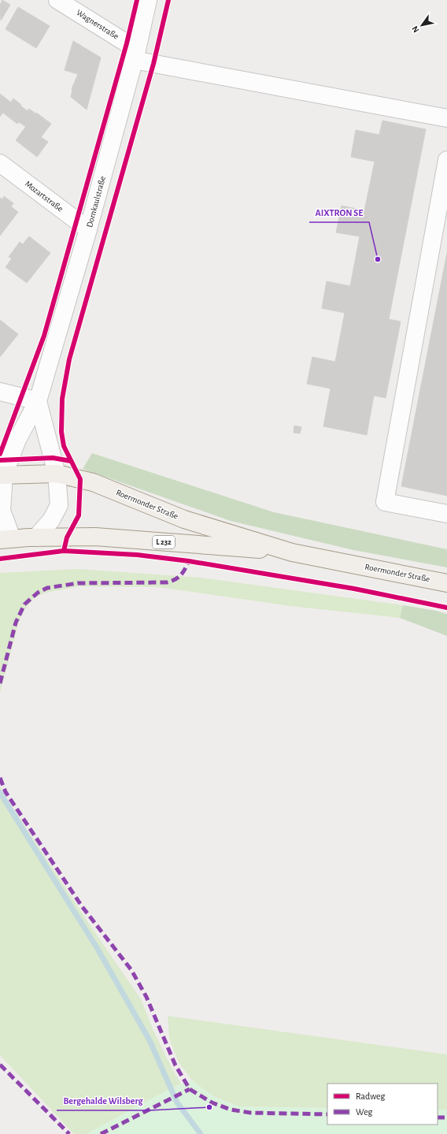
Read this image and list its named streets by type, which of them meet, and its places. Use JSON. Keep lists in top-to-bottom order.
{
  "streets": {
    "main road": ["Roermonder Straße", "L 232"],
    "street": ["Wagnerstraße", "Mozartstraße", "Dornkaulstraße"]
  },
  "crossings": [
    ["Wagnerstraße", "Dornkaulstraße"],
    ["Mozartstraße", "Dornkaulstraße"],
    ["Dornkaulstraße", "Roermonder Straße"]
  ],
  "places": ["AIXTRON SE", "Bergehalde Wilsberg"],
  "legend": ["Radweg", "Weg"],
  "north": "bottom left"
}
